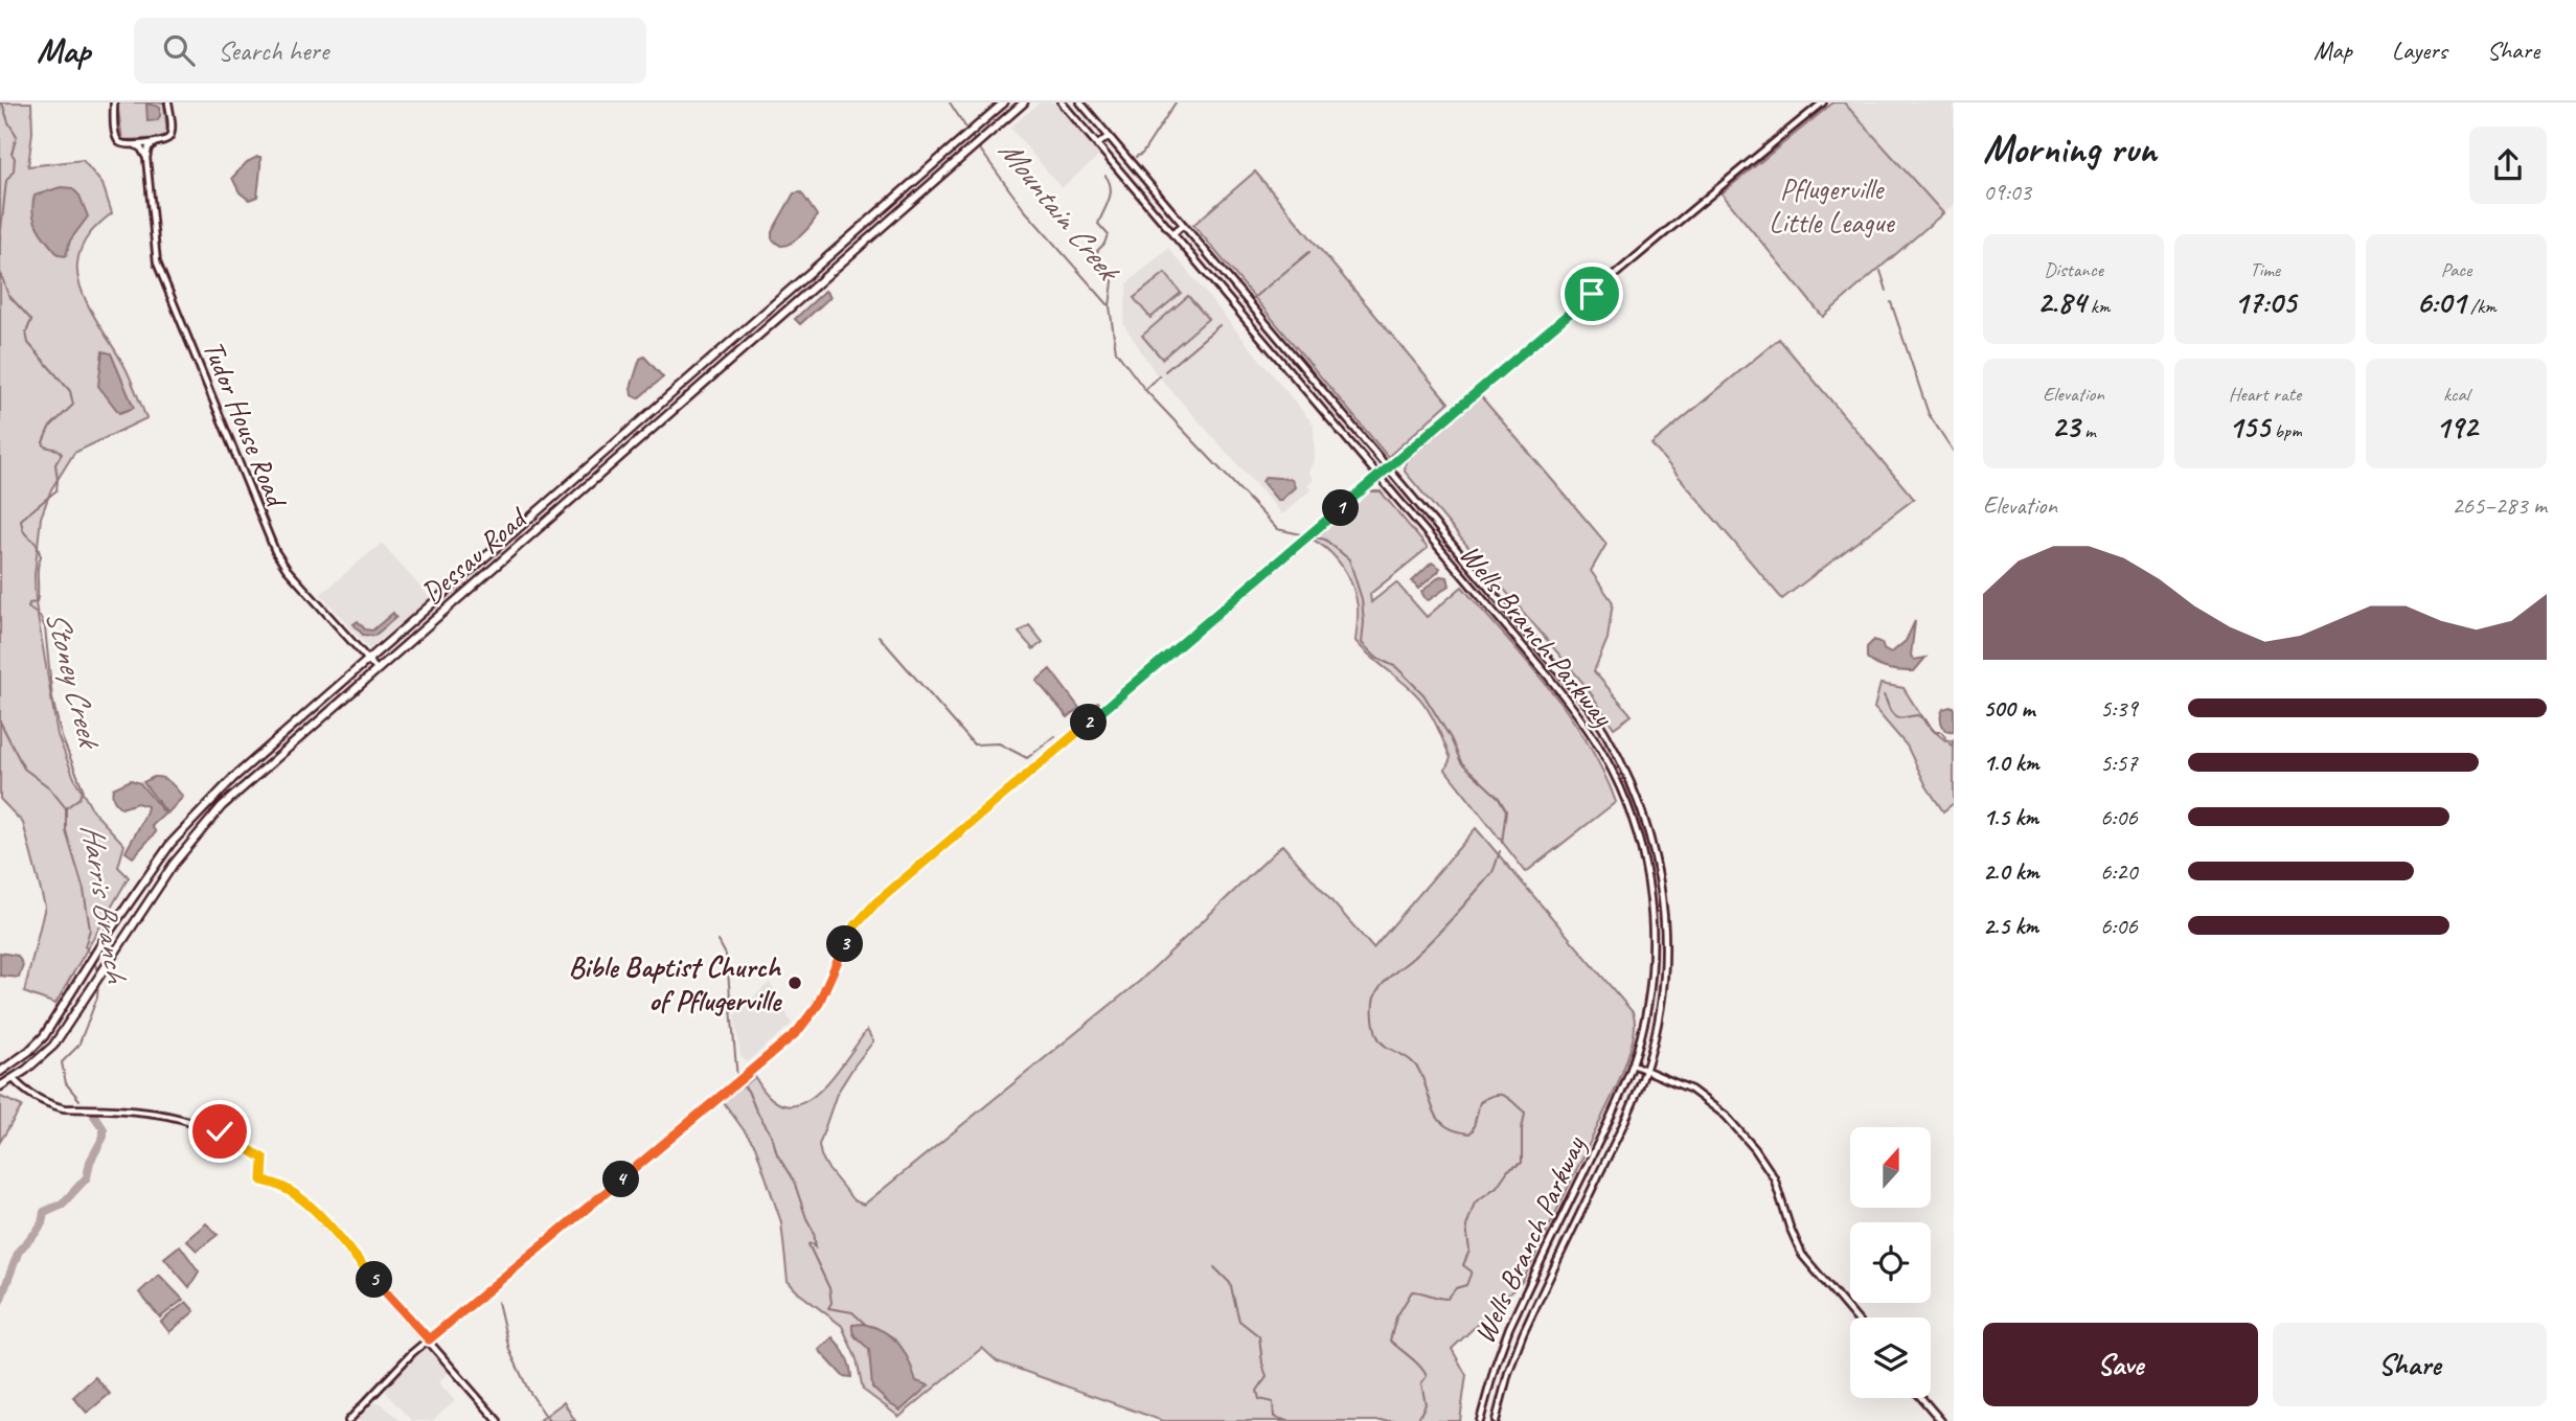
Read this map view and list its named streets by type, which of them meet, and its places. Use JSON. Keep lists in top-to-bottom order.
{
  "streets": {
    "main road": ["Dessau Road"],
    "street": ["Tudor House Road", "Wells Branch Parkway"]
  },
  "crossings": [
    ["Tudor House Road", "Dessau Road"]
  ],
  "water": ["Mountain Creek", "Stoney Creek", "Harris Branch"],
  "parks": ["Pflugerville Little League"],
  "places": ["Bible Baptist Church of Pflugerville"],
  "north": "top",
  "page": {
    "header": "Map",
    "search": "Search here",
    "nav": ["Map", "Layers", "Share"],
    "heading": ["Morning run", "09:03"],
    "stats": [
      ["Distance", "2.84 km"],
      ["Time", "17:05"],
      ["Pace", "6:01 /km"],
      ["Elevation", "23 m"],
      ["Heart rate", "155 bpm"],
      ["kcal", "192"]
    ],
    "chart": ["Elevation", "265–283 m"],
    "pins": [
      "1",
      "2",
      "3",
      "4",
      "5"
    ],
    "list": [
      {
        "name": "500 m",
        "note": "5:39"
      },
      {
        "name": "1.0 km",
        "note": "5:57"
      },
      {
        "name": "1.5 km",
        "note": "6:06"
      },
      {
        "name": "2.0 km",
        "note": "6:20"
      },
      {
        "name": "2.5 km",
        "note": "6:06"
      }
    ],
    "buttons": ["Save", "Share"]
  }
}
